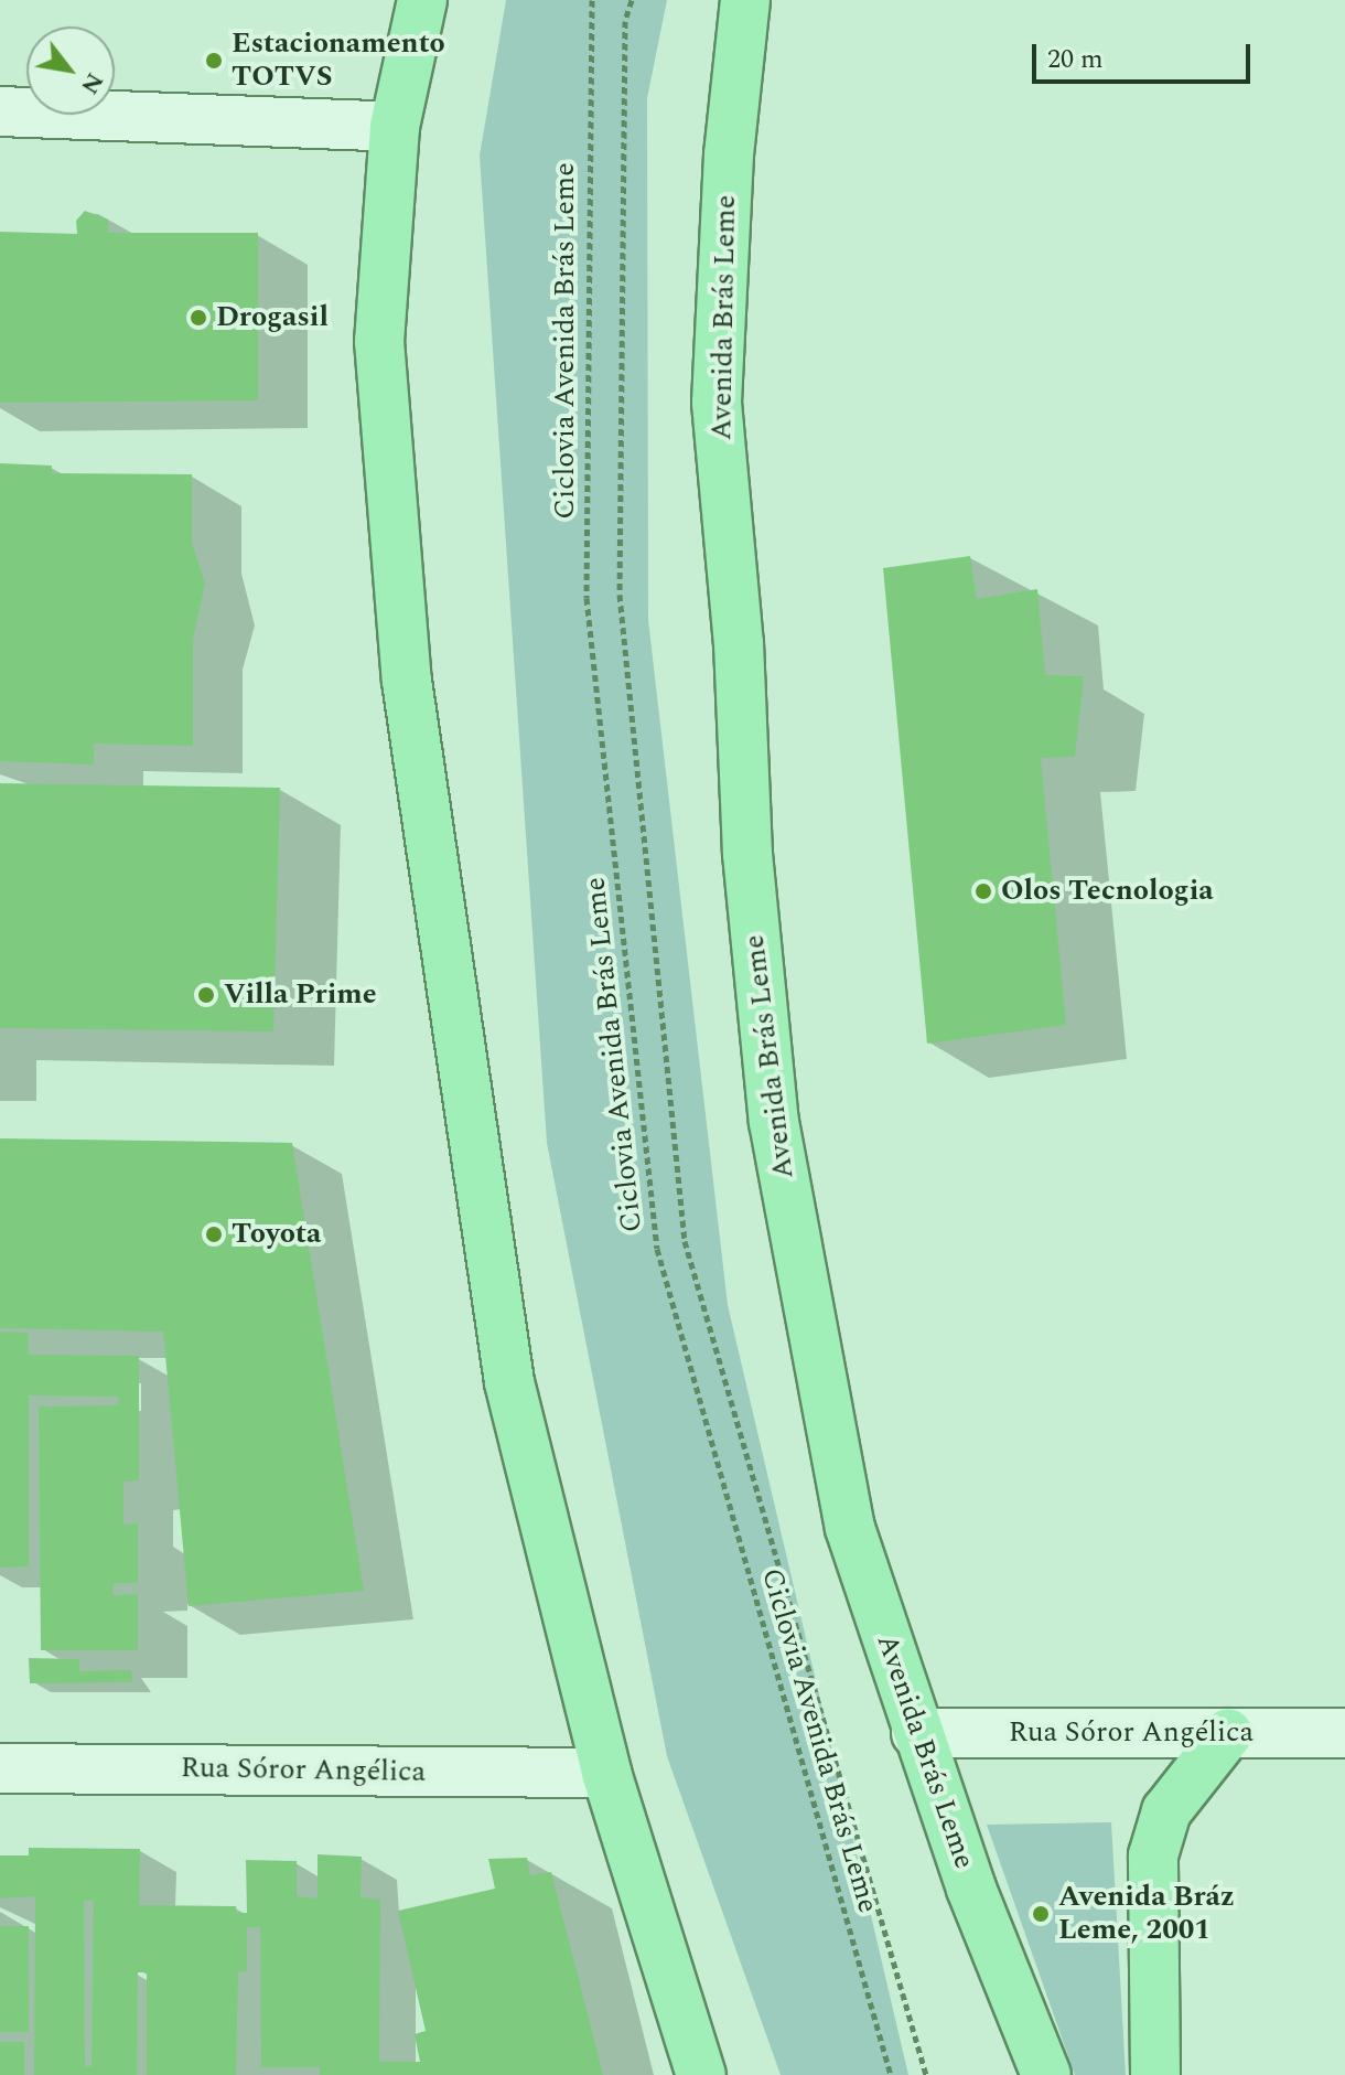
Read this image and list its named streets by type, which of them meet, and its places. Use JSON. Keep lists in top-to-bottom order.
{
  "streets": {
    "main road": ["Avenida Brás Leme"],
    "street": ["Rua Sóror Angélica"],
    "path": ["Ciclovia Avenida Brás Leme"]
  },
  "crossings": [
    ["Avenida Brás Leme", "Rua Sóror Angélica"]
  ],
  "places": [
    "Estacionamento TOTVS",
    "Drogasil",
    "Olos Tecnologia",
    "Villa Prime",
    "Toyota",
    "Avenida Bráz Leme, 2001"
  ],
  "scale_bar": "20 m",
  "north": "bottom right"
}
